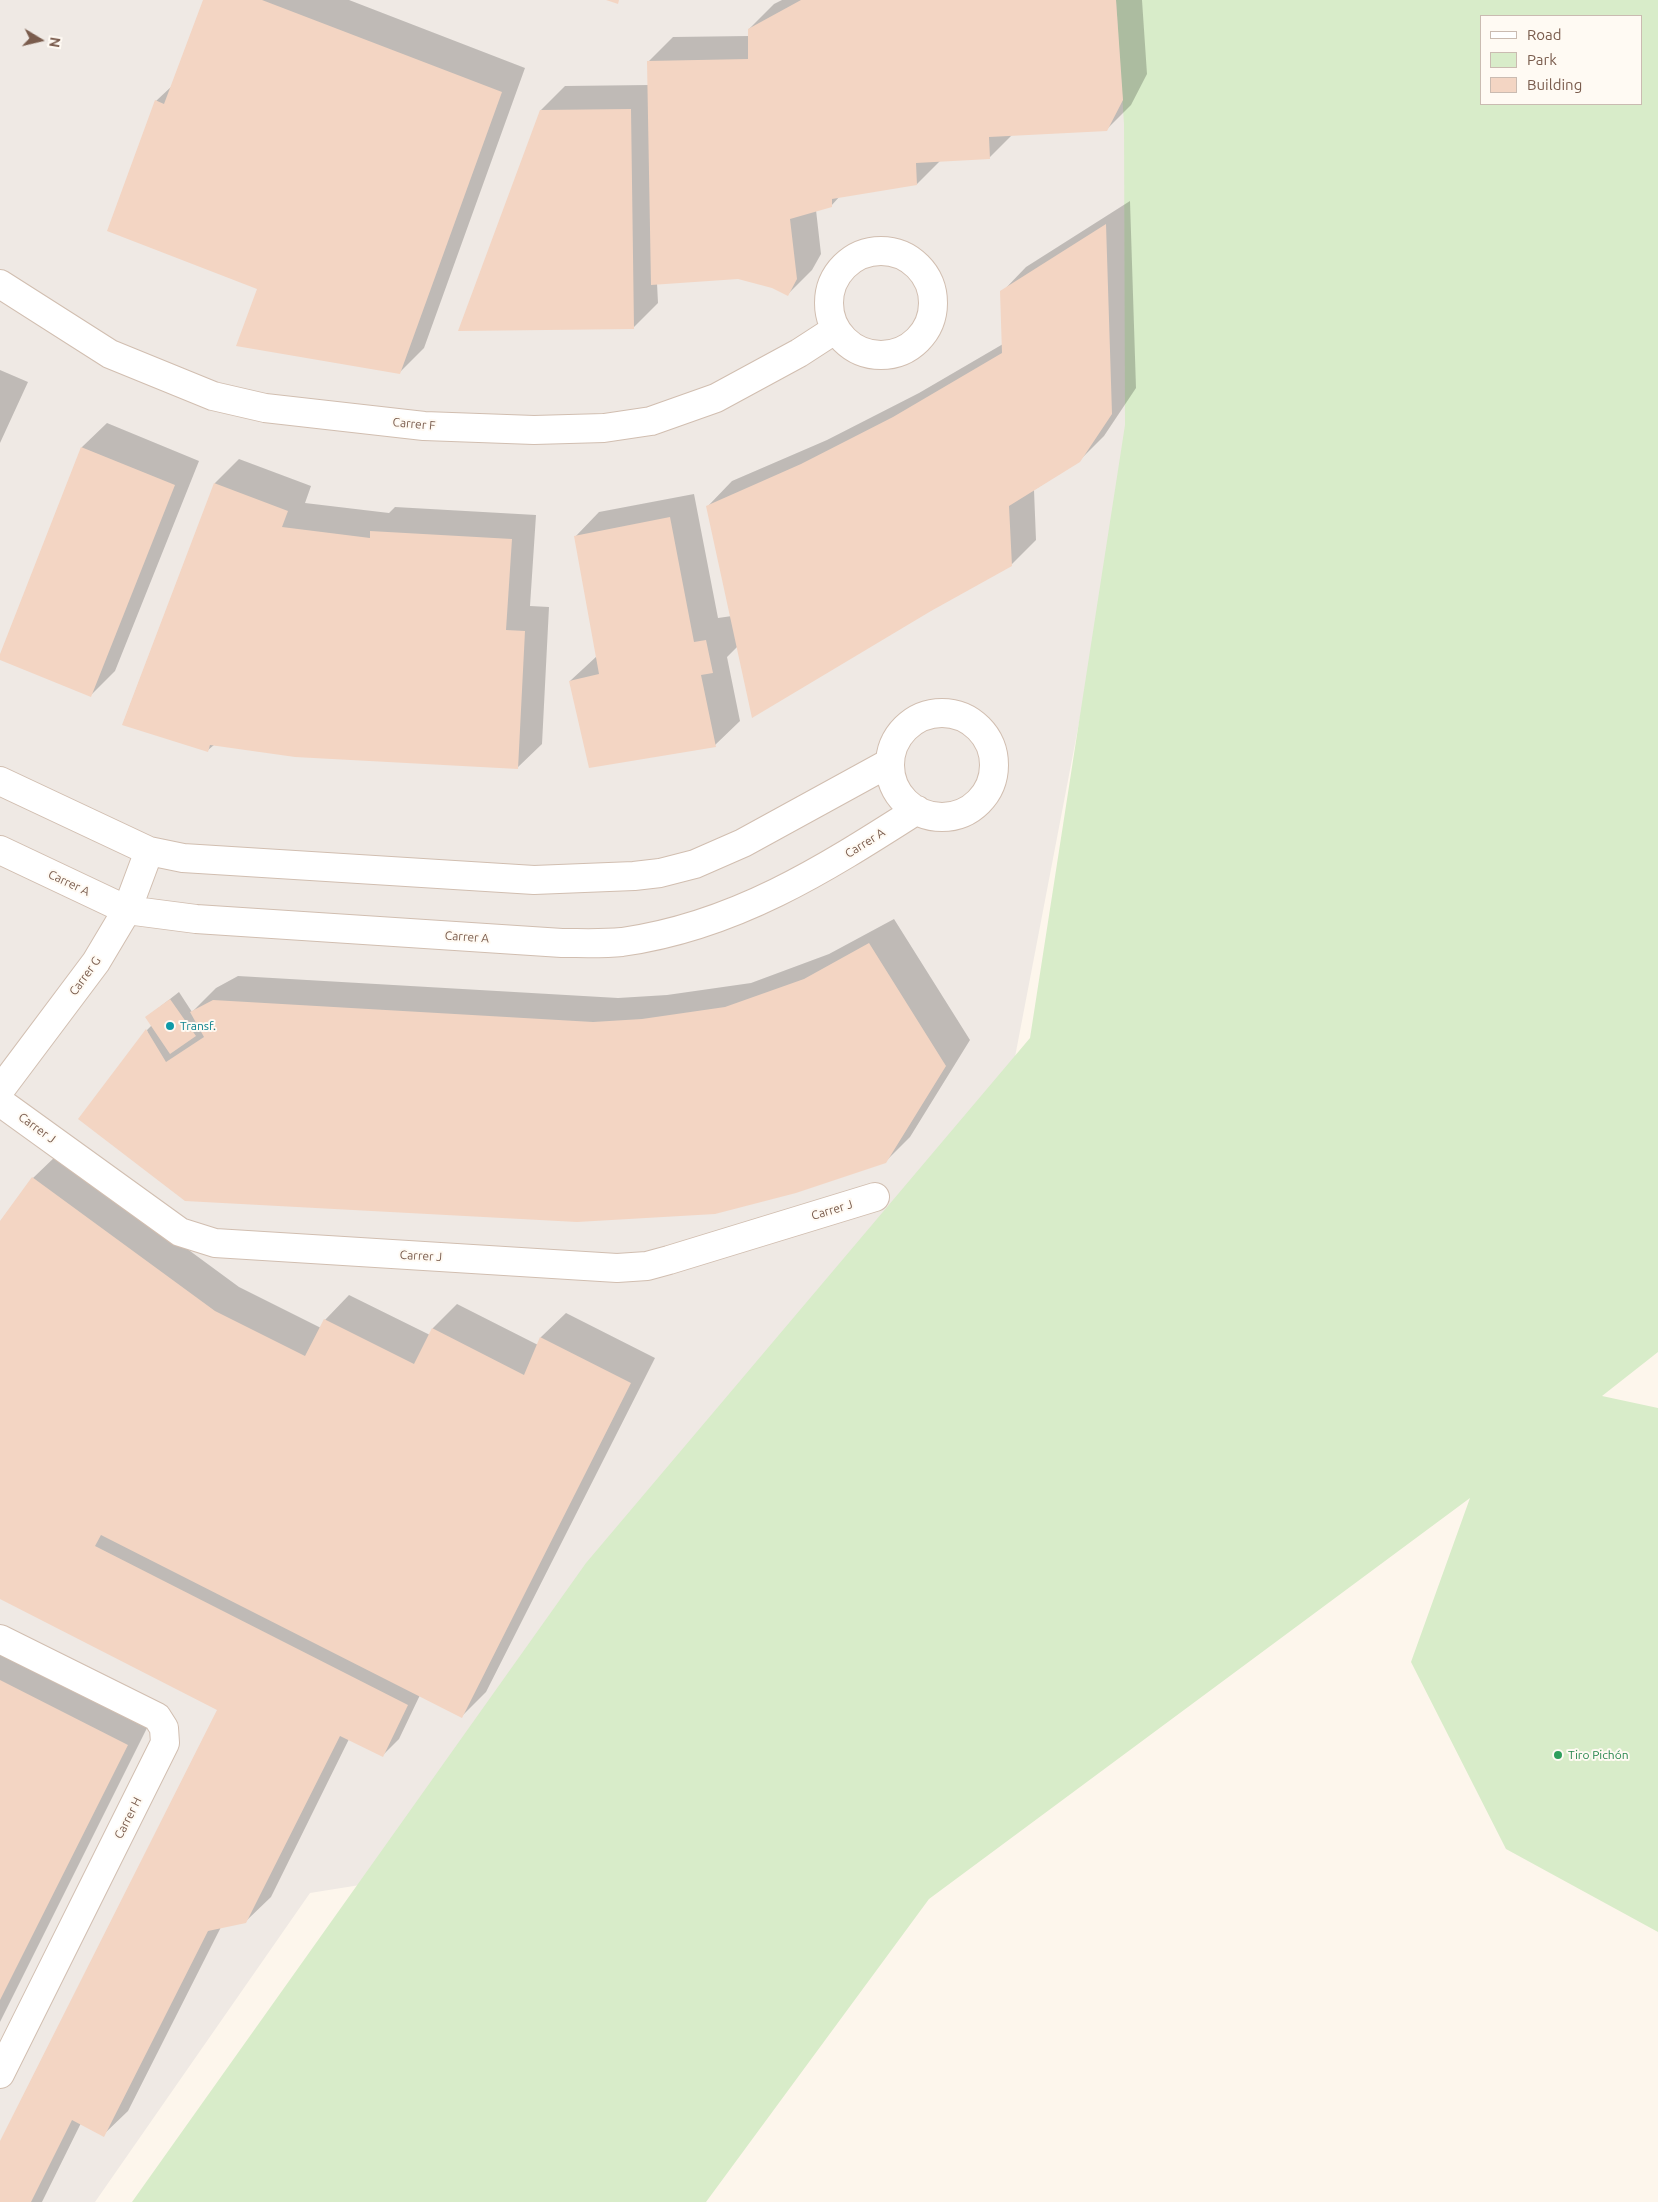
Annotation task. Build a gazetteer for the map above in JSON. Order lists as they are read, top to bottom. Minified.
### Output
{"streets":{"street":["Carrer F","Carrer A","Carrer G","Carrer J","Carrer H"]},"crossings":[["Carrer A","Carrer G"]],"places":["Transf.","Tiro Pichón"],"legend":["Road","Park","Building"],"north":"right"}
